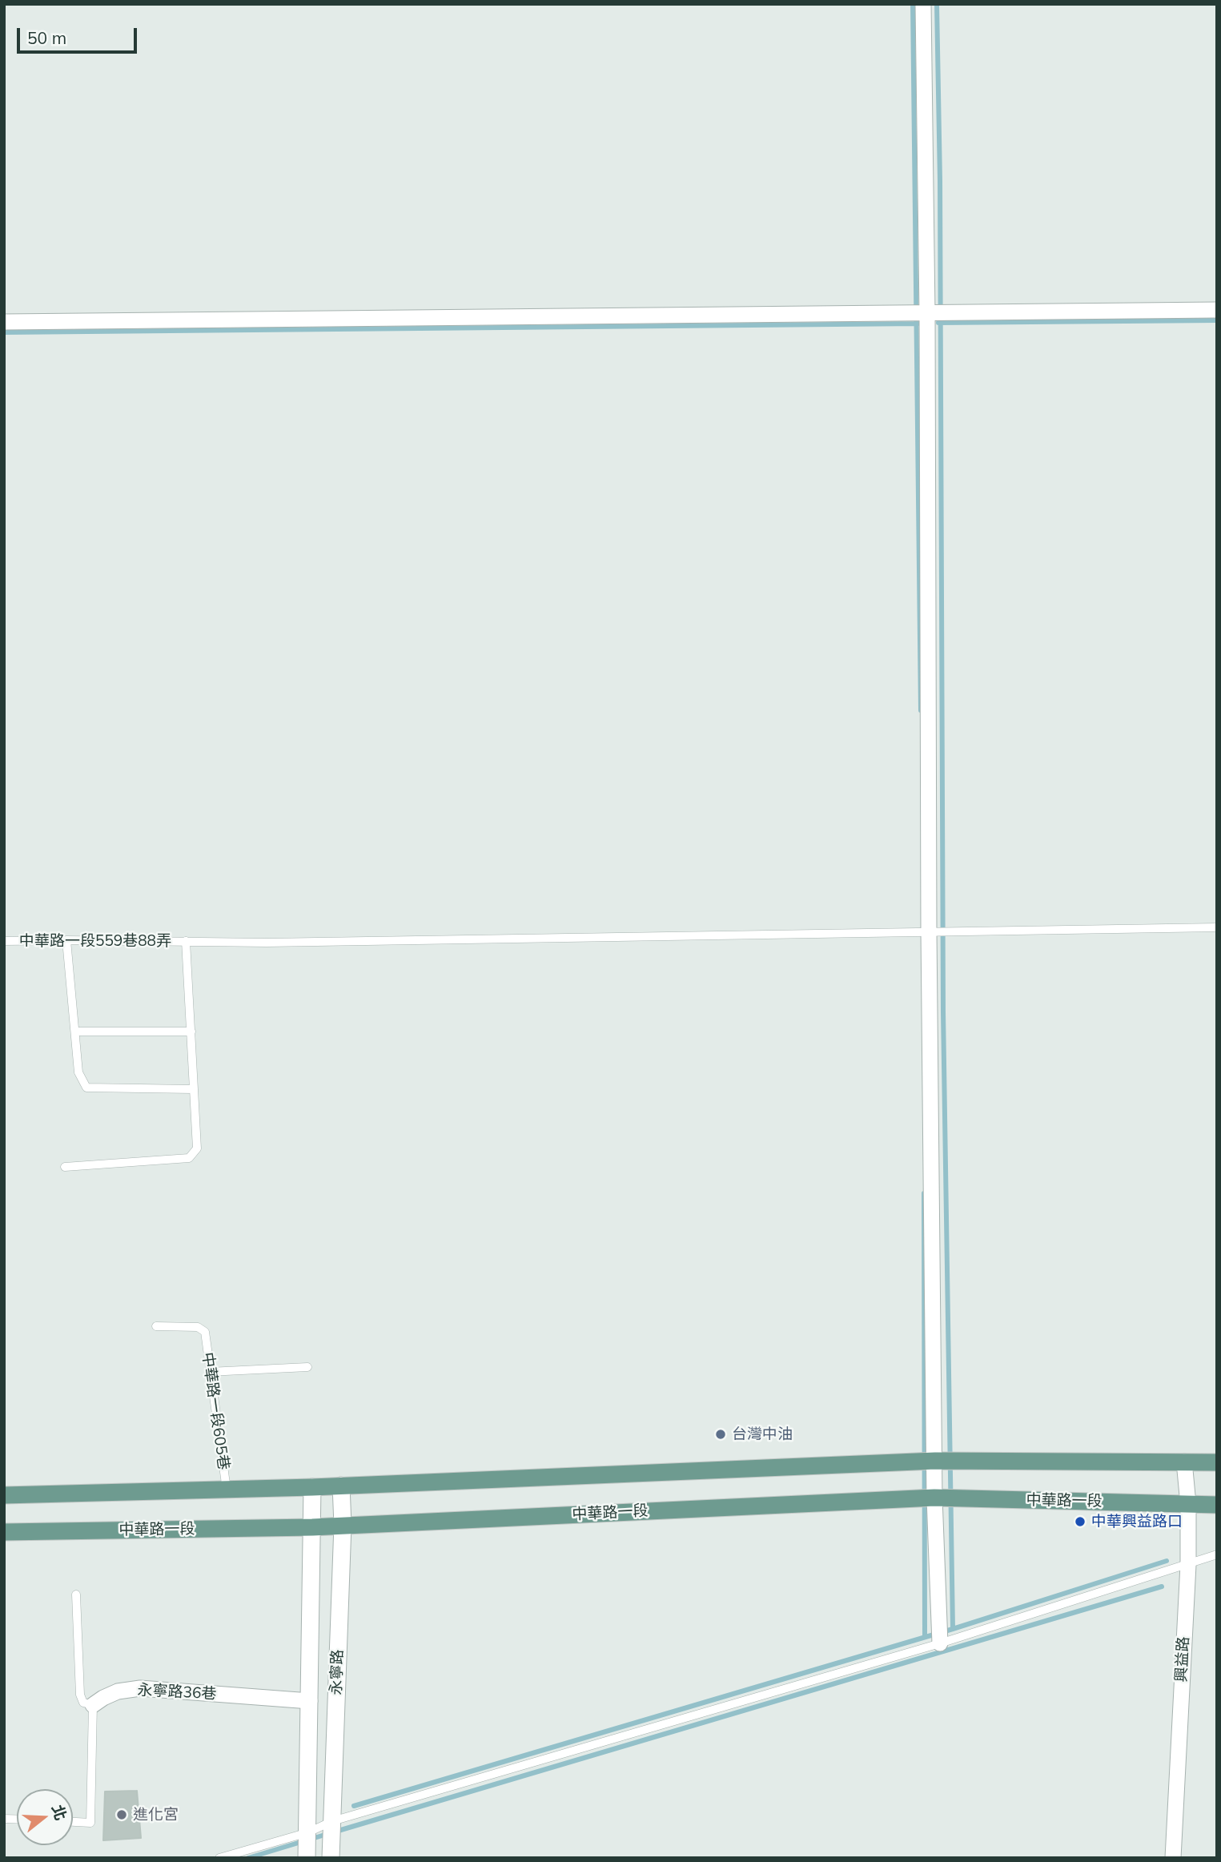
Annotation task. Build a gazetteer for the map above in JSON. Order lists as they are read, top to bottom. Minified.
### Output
{"streets":{"main road":["中華路一段"],"street":["興益路","永寧路","永寧路36巷"],"lane":["中華路一段559巷88弄","中華路一段605巷"]},"crossings":[["中華路一段","興益路"],["中華路一段","永寧路"],["永寧路","永寧路36巷"]],"places":["台灣中油","中華興益路口","進化宮"],"scale_bar":"50 m","north":"right"}
